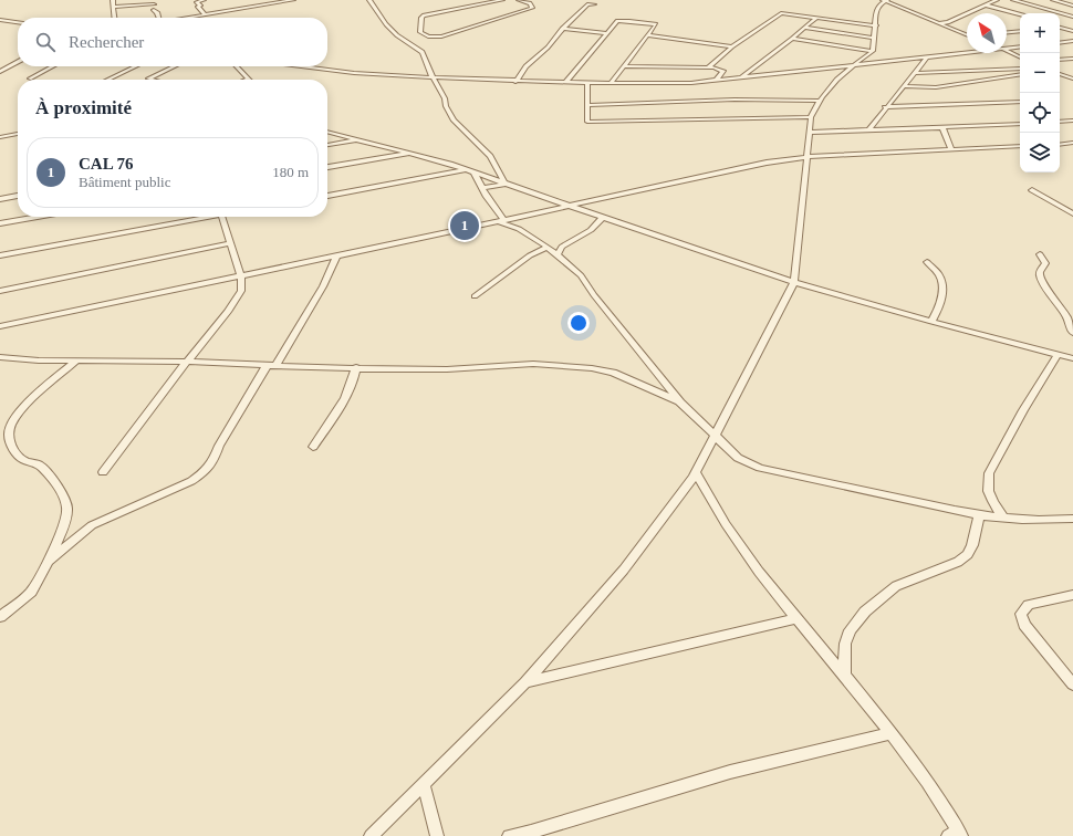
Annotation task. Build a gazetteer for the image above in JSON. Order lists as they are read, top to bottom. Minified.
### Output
{"north":"top left","page":{"map_buttons":["+","−"],"search":"Rechercher","heading":"À proximité","list":[{"mark":"1","name":"CAL 76","note":"Bâtiment public","value":"180 m"}],"pins":"1"}}
